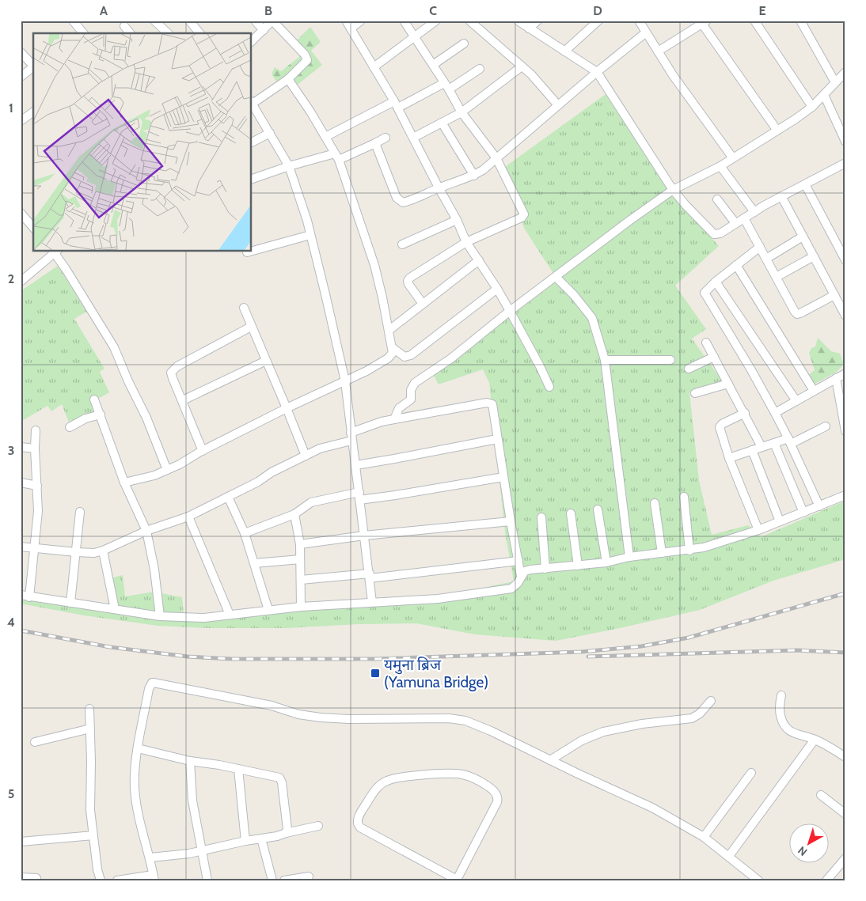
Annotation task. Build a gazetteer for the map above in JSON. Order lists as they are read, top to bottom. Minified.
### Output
{"places":{"transit":["यमुना ब्रिज (Yamuna Bridge)"]},"north":"bottom left","grid":{"columns":["A","B","C","D","E"],"rows":["1","2","3","4","5"]}}
